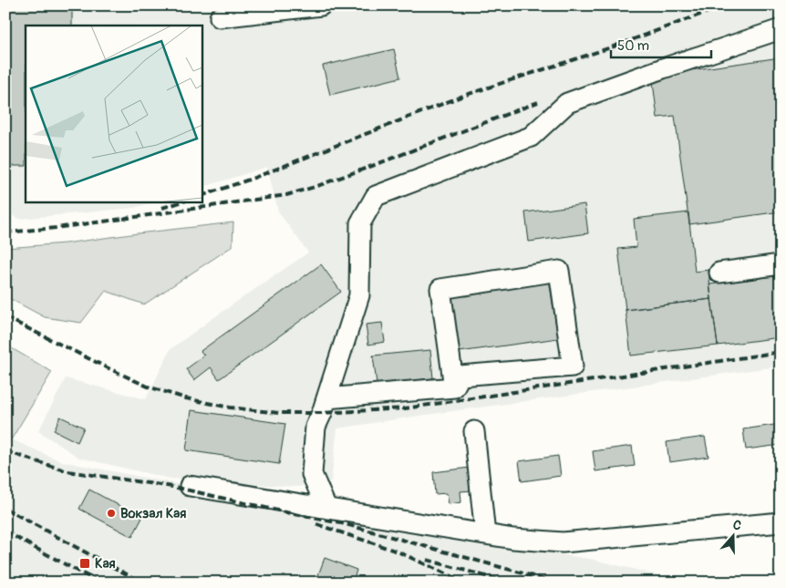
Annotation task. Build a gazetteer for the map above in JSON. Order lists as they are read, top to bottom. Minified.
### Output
{"places":{"other":["Вокзал Кая"],"transit":["Кая"]},"scale_bar":"50 m","north":"top"}
